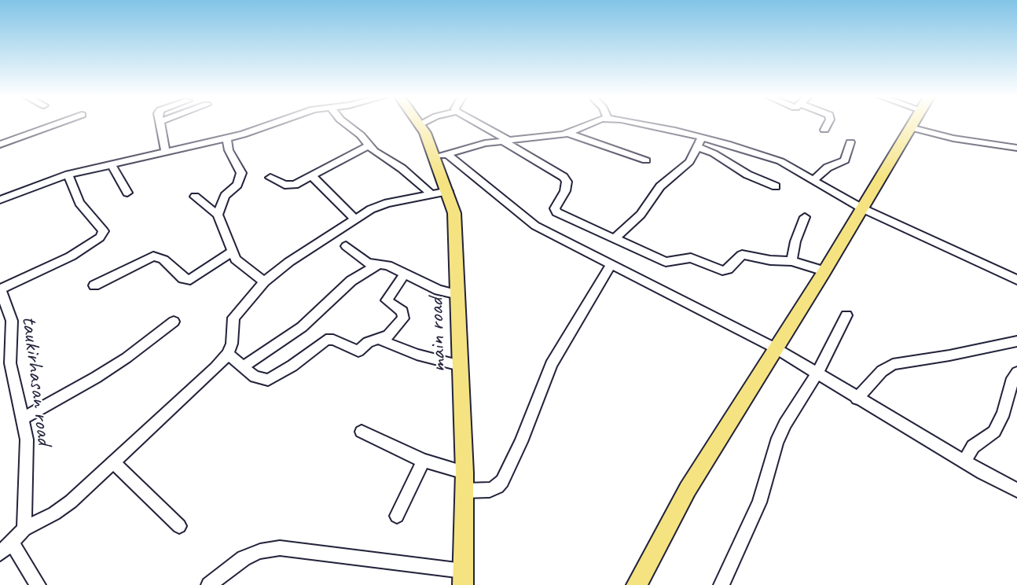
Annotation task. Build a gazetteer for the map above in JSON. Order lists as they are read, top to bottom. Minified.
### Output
{"streets":{"main road":["main road"],"street":["taukirhasan road"]}}
